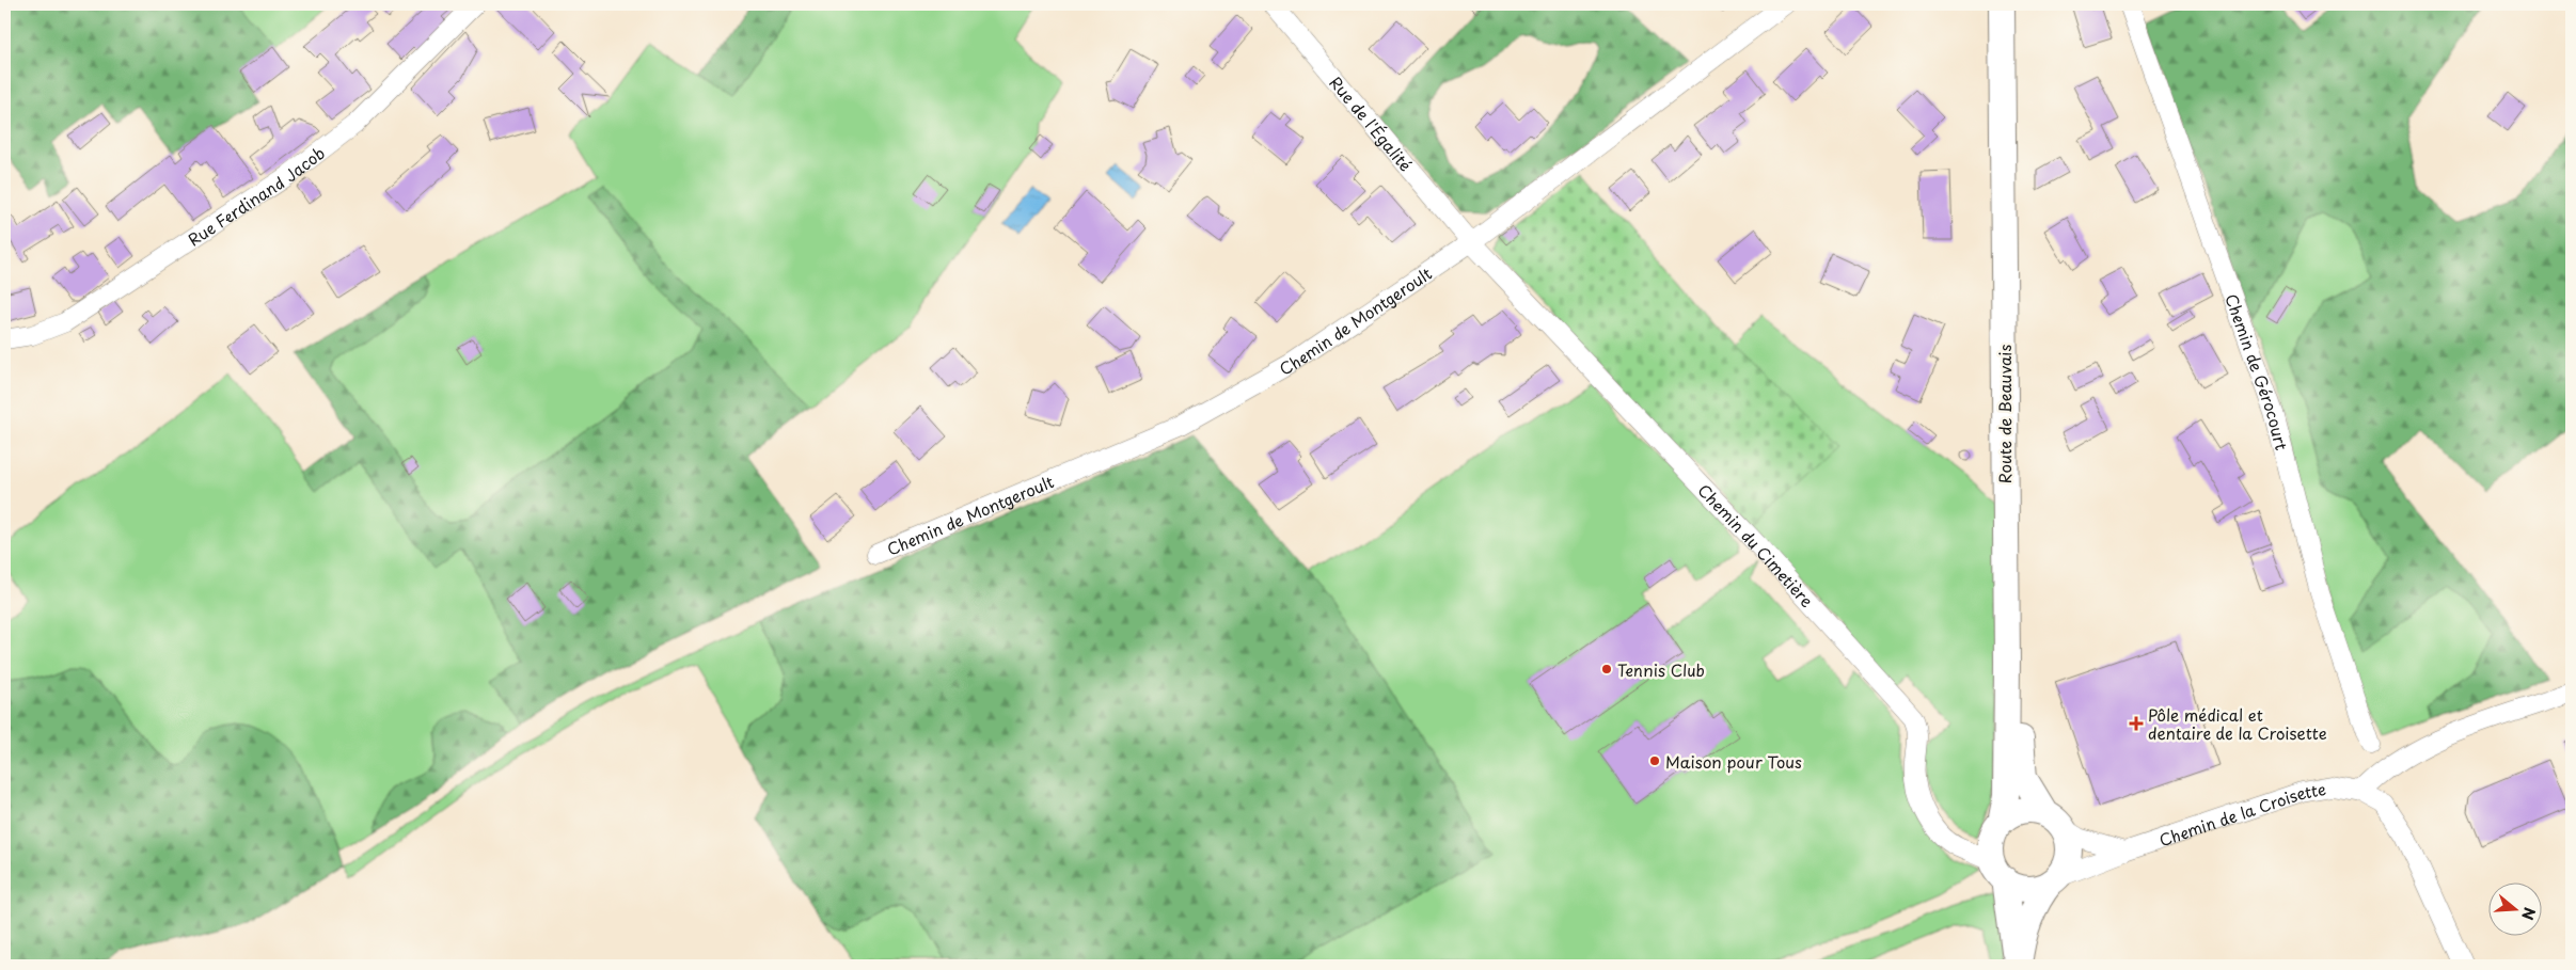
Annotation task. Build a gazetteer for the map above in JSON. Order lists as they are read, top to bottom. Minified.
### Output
{"streets":{"main road":["Route de Beauvais"],"street":["Rue de l'Égalité","Rue Ferdinand Jacob","Chemin de Montgeroult","Chemin de Gérocourt","Chemin du Cimetière","Chemin de la Croisette"]},"crossings":[["Rue de l'Égalité","Chemin de Montgeroult"],["Rue de l'Égalité","Chemin du Cimetière"],["Chemin de Montgeroult","Chemin du Cimetière"],["Route de Beauvais","Chemin du Cimetière"],["Route de Beauvais","Chemin de la Croisette"],["Chemin du Cimetière","Chemin de la Croisette"]],"places":{"other":["Tennis Club","Maison pour Tous"],"health":["Pôle médical et dentaire de la Croisette"]},"north":"right"}
